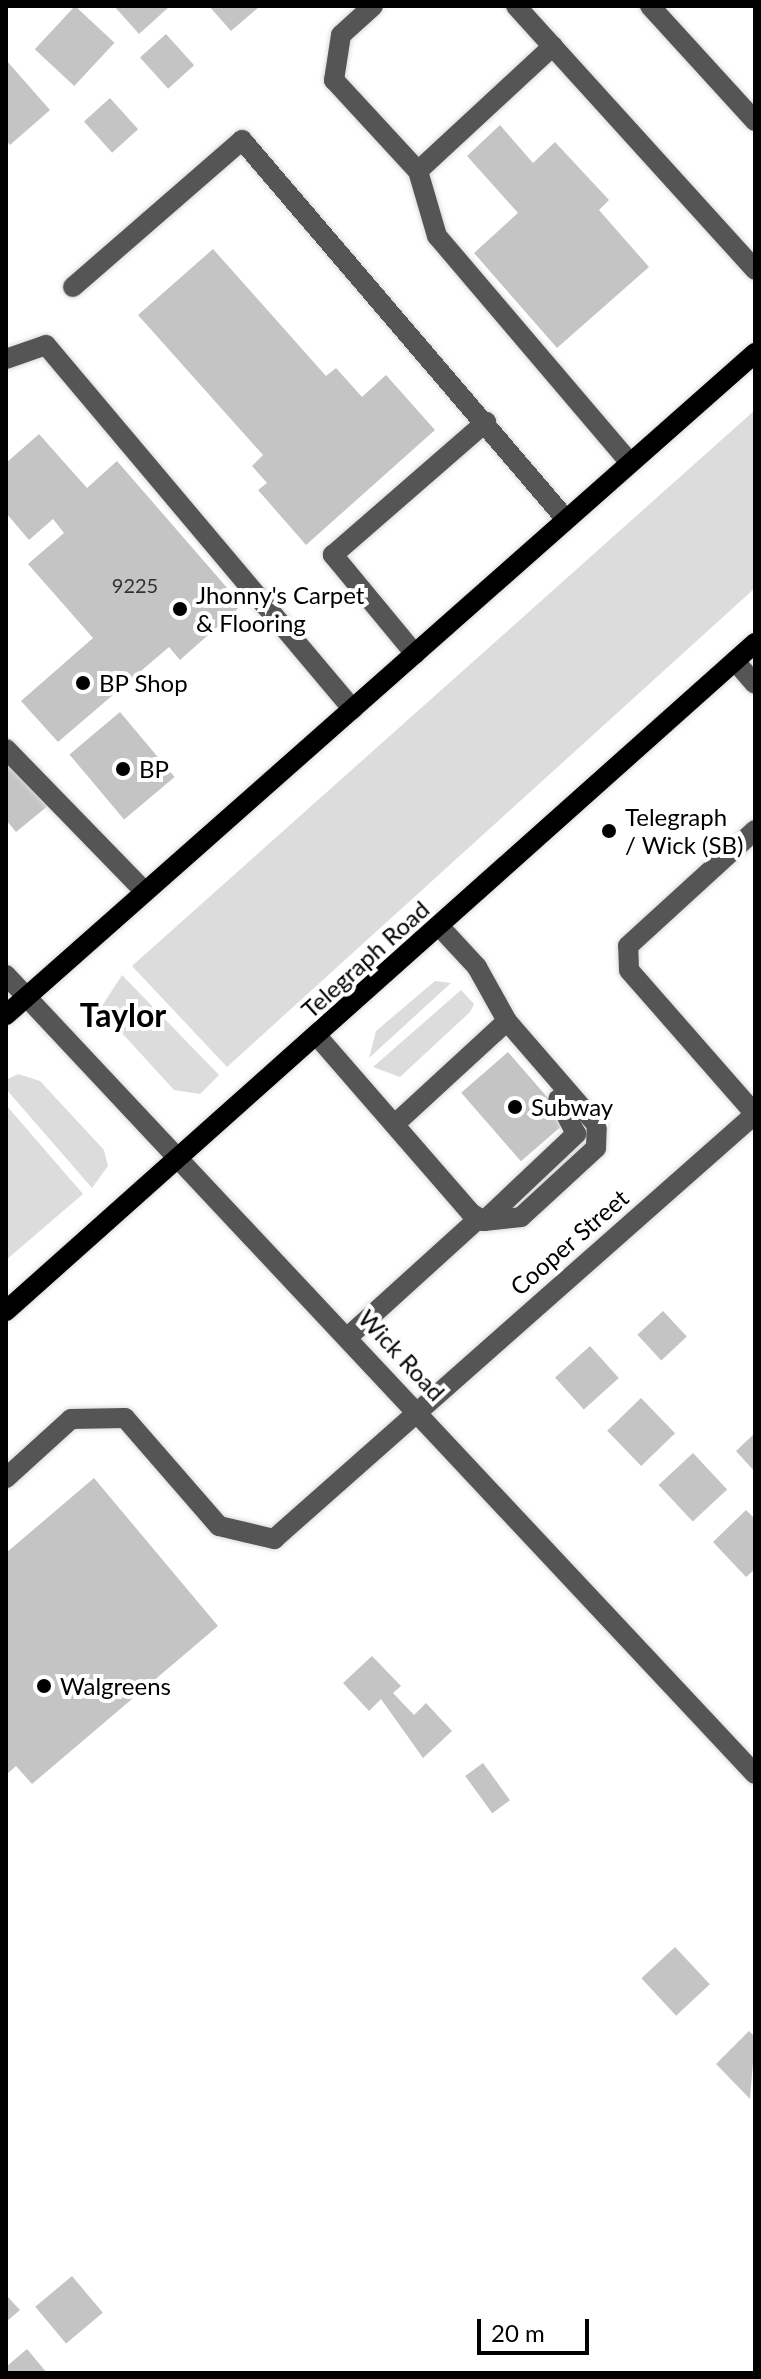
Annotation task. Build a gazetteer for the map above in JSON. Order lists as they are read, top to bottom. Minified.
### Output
{"streets":{"main road":["Telegraph Road"],"street":["Cooper Street","Wick Road"]},"crossings":[["Telegraph Road","Wick Road"],["Cooper Street","Wick Road"]],"districts":["Taylor"],"places":["Jhonny's Carpet & Flooring","BP Shop","BP","Telegraph / Wick (SB)","Subway","Walgreens"],"house_numbers":["9225"],"scale_bar":"20 m"}
